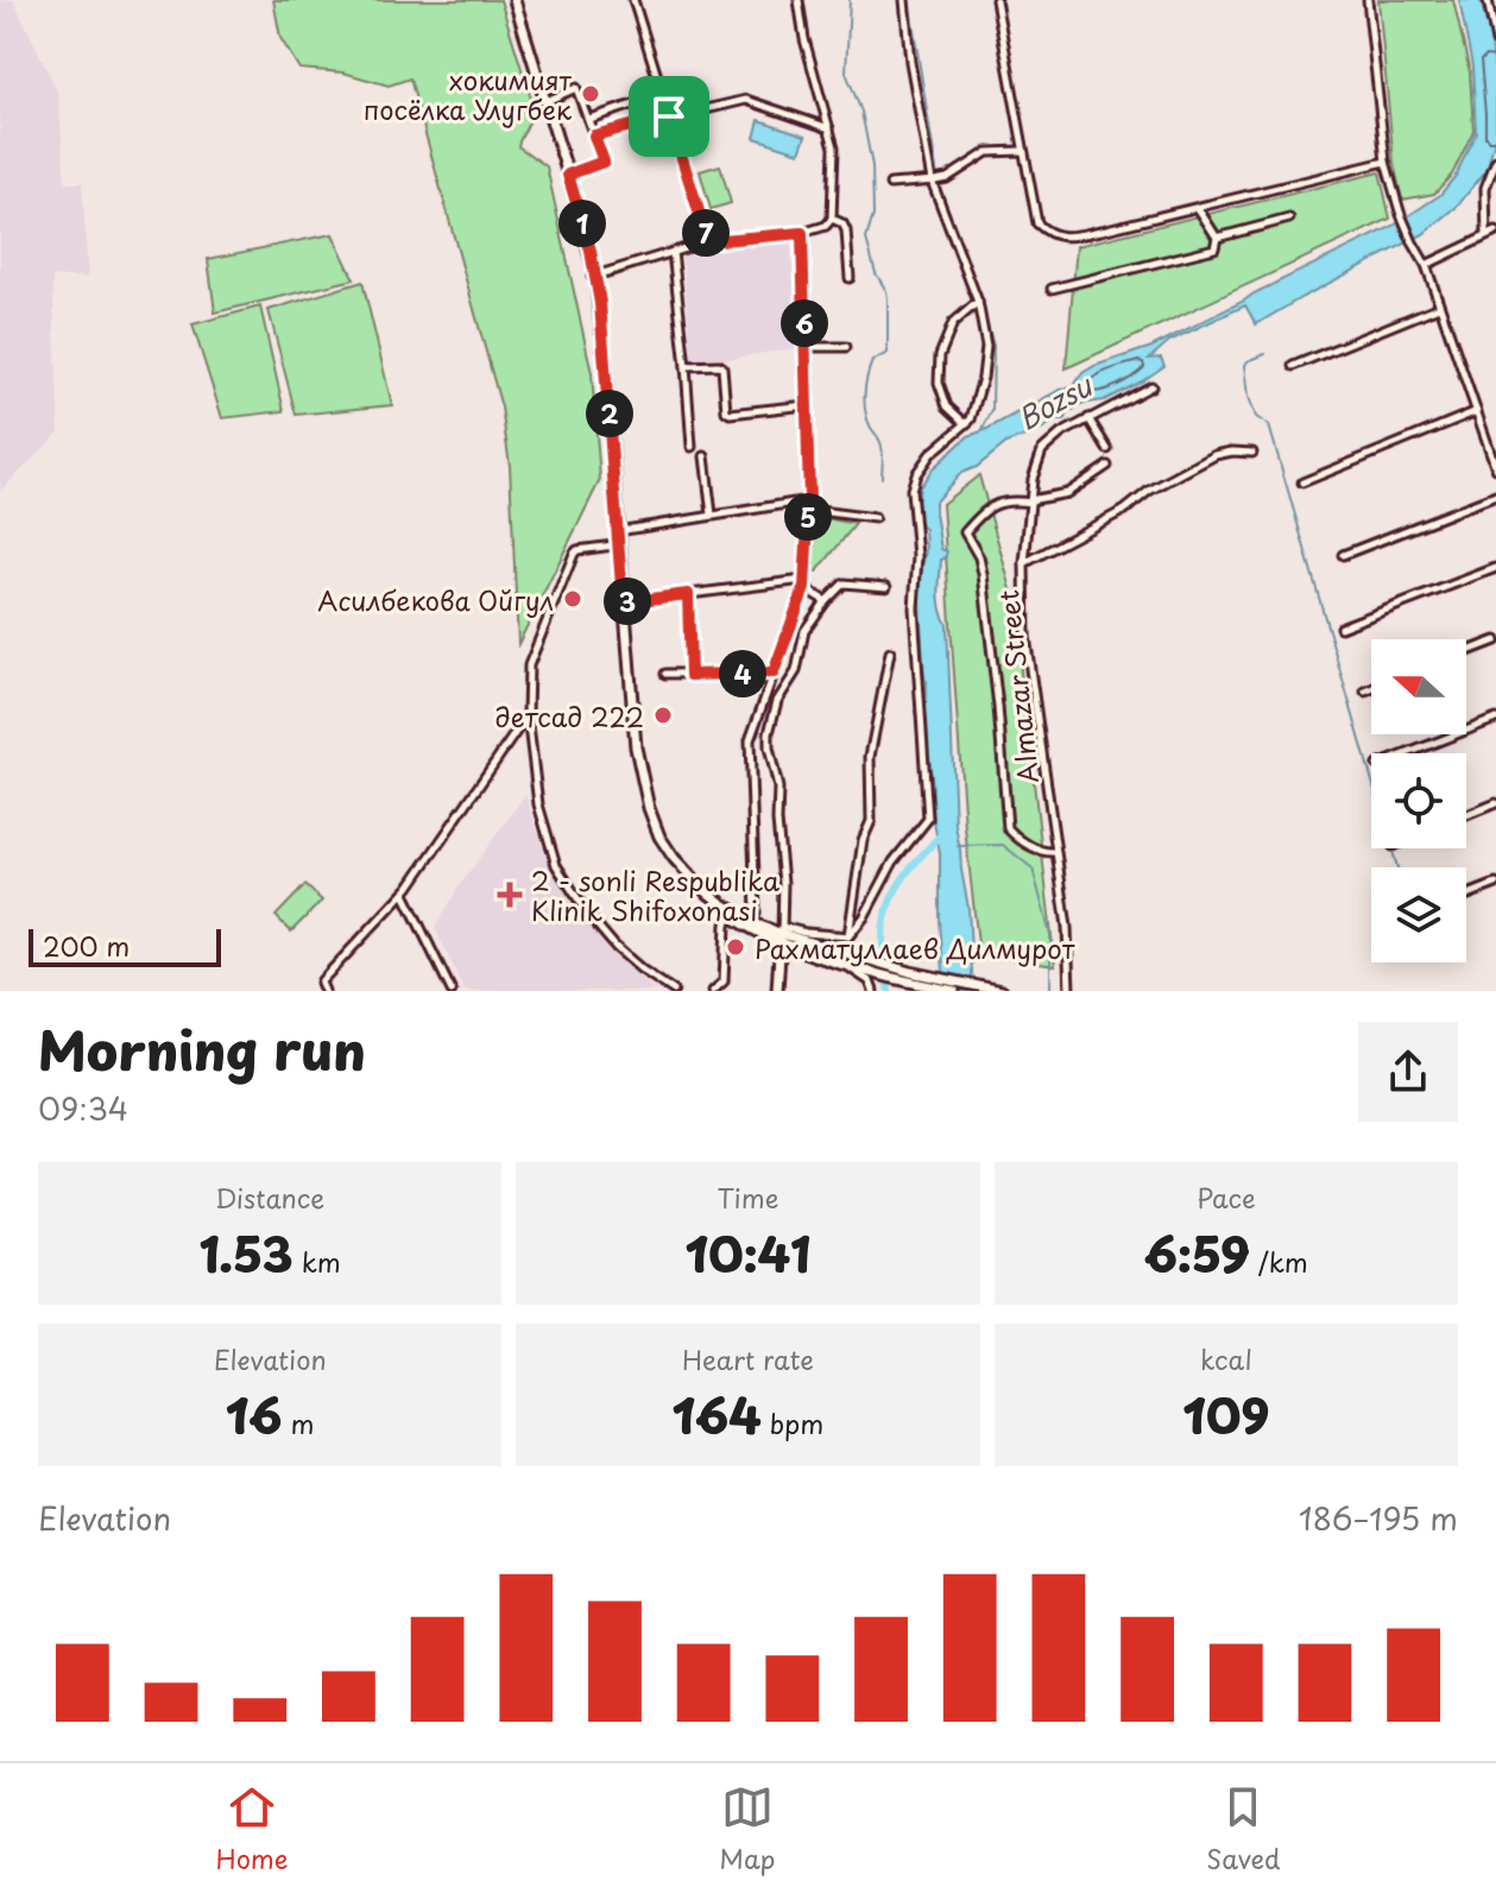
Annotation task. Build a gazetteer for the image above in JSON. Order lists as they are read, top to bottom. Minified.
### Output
{"streets":{"street":["Almazar Street"]},"water":["Bozsu"],"places":{"other":["хокимият посёлка Улугбек","Асилбекова Ойгул","детсад 222","Рахматуллаев Дилмурот"],"health":["2 - sonli Respublika Klinik Shifoxonasi"]},"scale_bar":"200 m","north":"left","page":{"pins":["1","7","6","2","5","3","4"],"scale":"200 m","heading":["Morning run","09:34"],"stats":[["Distance","1.53 km"],["Time","10:41"],["Pace","6:59 /km"],["Elevation","16 m"],["Heart rate","164 bpm"],["kcal","109"]],"chart":["Elevation","186–195 m"],"tabs":["Home","Map","Saved"]}}
